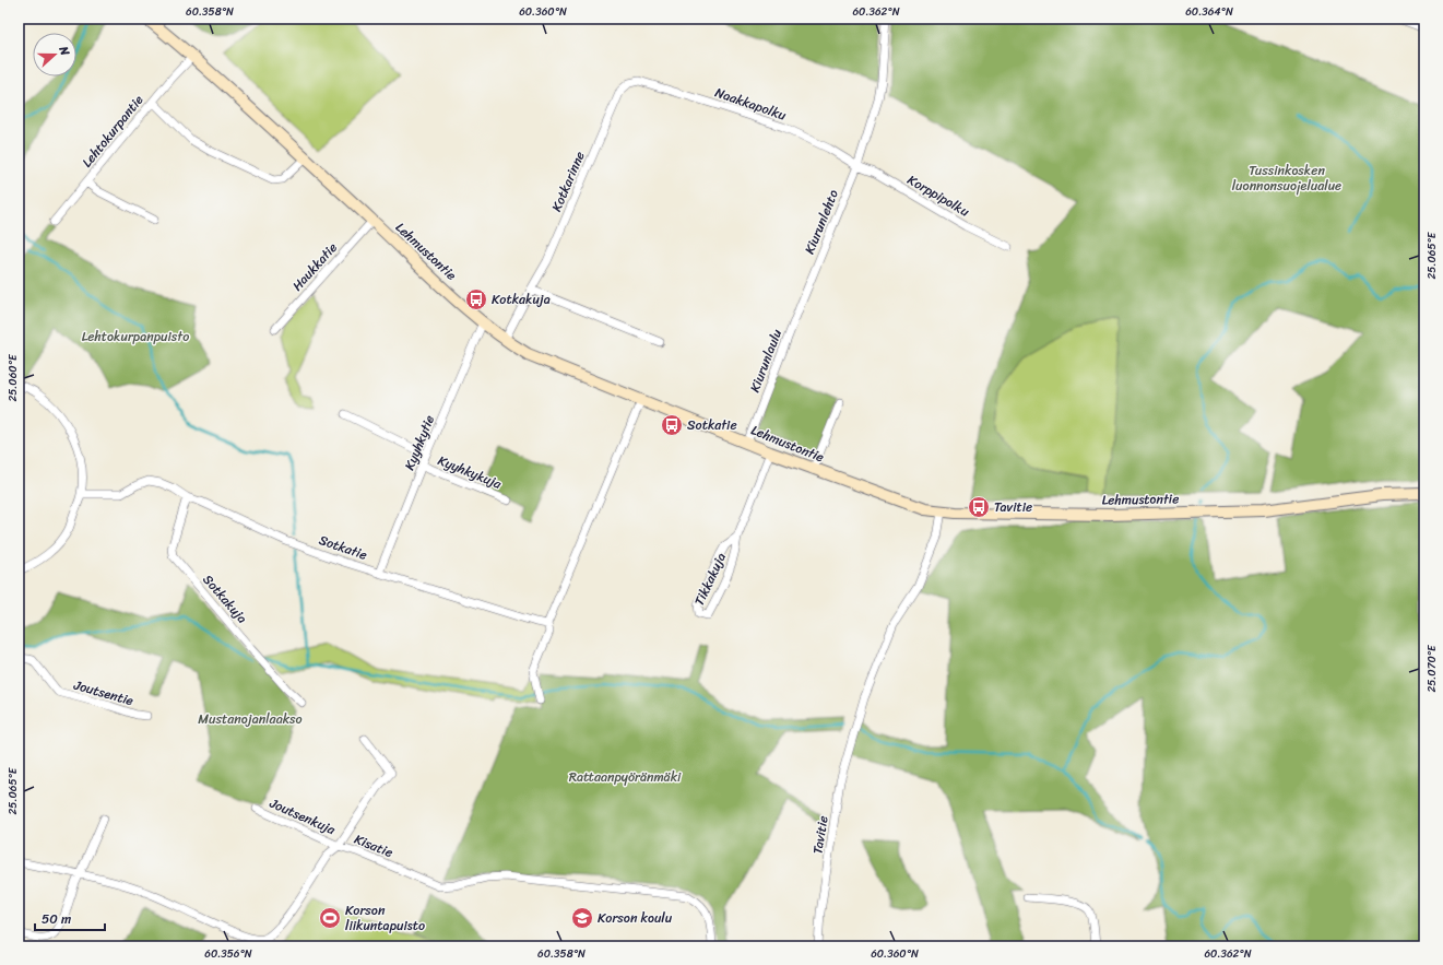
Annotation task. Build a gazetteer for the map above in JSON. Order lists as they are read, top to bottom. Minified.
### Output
{"streets":{"main road":["Lehmustontie"],"street":["Naakkapolku","Lehtokurpantie","Kotkarinne","Korppipolku","Kiurunlehto","Haukkatie","Kiurunlaulu","Kyyhkytie","Kyyhkykuja","Sotkatie","Tikkakuja","Sotkakuja","Joutsentie","Joutsenkuja","Tavitie","Kisatie"]},"crossings":[["Naakkapolku","Kotkarinne"],["Naakkapolku","Korppipolku"],["Naakkapolku","Kiurunlehto"],["Lehtokurpantie","Lehmustontie"],["Korppipolku","Kiurunlehto"],["Kiurunlehto","Kiurunlaulu"],["Lehmustontie","Haukkatie"],["Lehmustontie","Kiurunlaulu"],["Lehmustontie","Kyyhkytie"],["Lehmustontie","Tikkakuja"],["Lehmustontie","Tavitie"],["Kyyhkytie","Kyyhkykuja"],["Kyyhkytie","Sotkatie"],["Sotkatie","Sotkakuja"],["Joutsenkuja","Kisatie"]],"parks":["Tussinkosken luonnonsuojelualue","Lehtokurpanpuisto","Mustanojanlaakso","Rattaanpyöränmäki"],"places":{"bus stop":["Kotkakuja","Sotkatie","Tavitie"],"sports":["Korson liikuntapuisto"],"school or university":["Korson koulu"]},"scale_bar":"50 m","north":"right","coordinates":["60.358°N","60.360°N","60.362°N","60.364°N","25.065°E","25.060°E","25.070°E","60.356°N"]}
